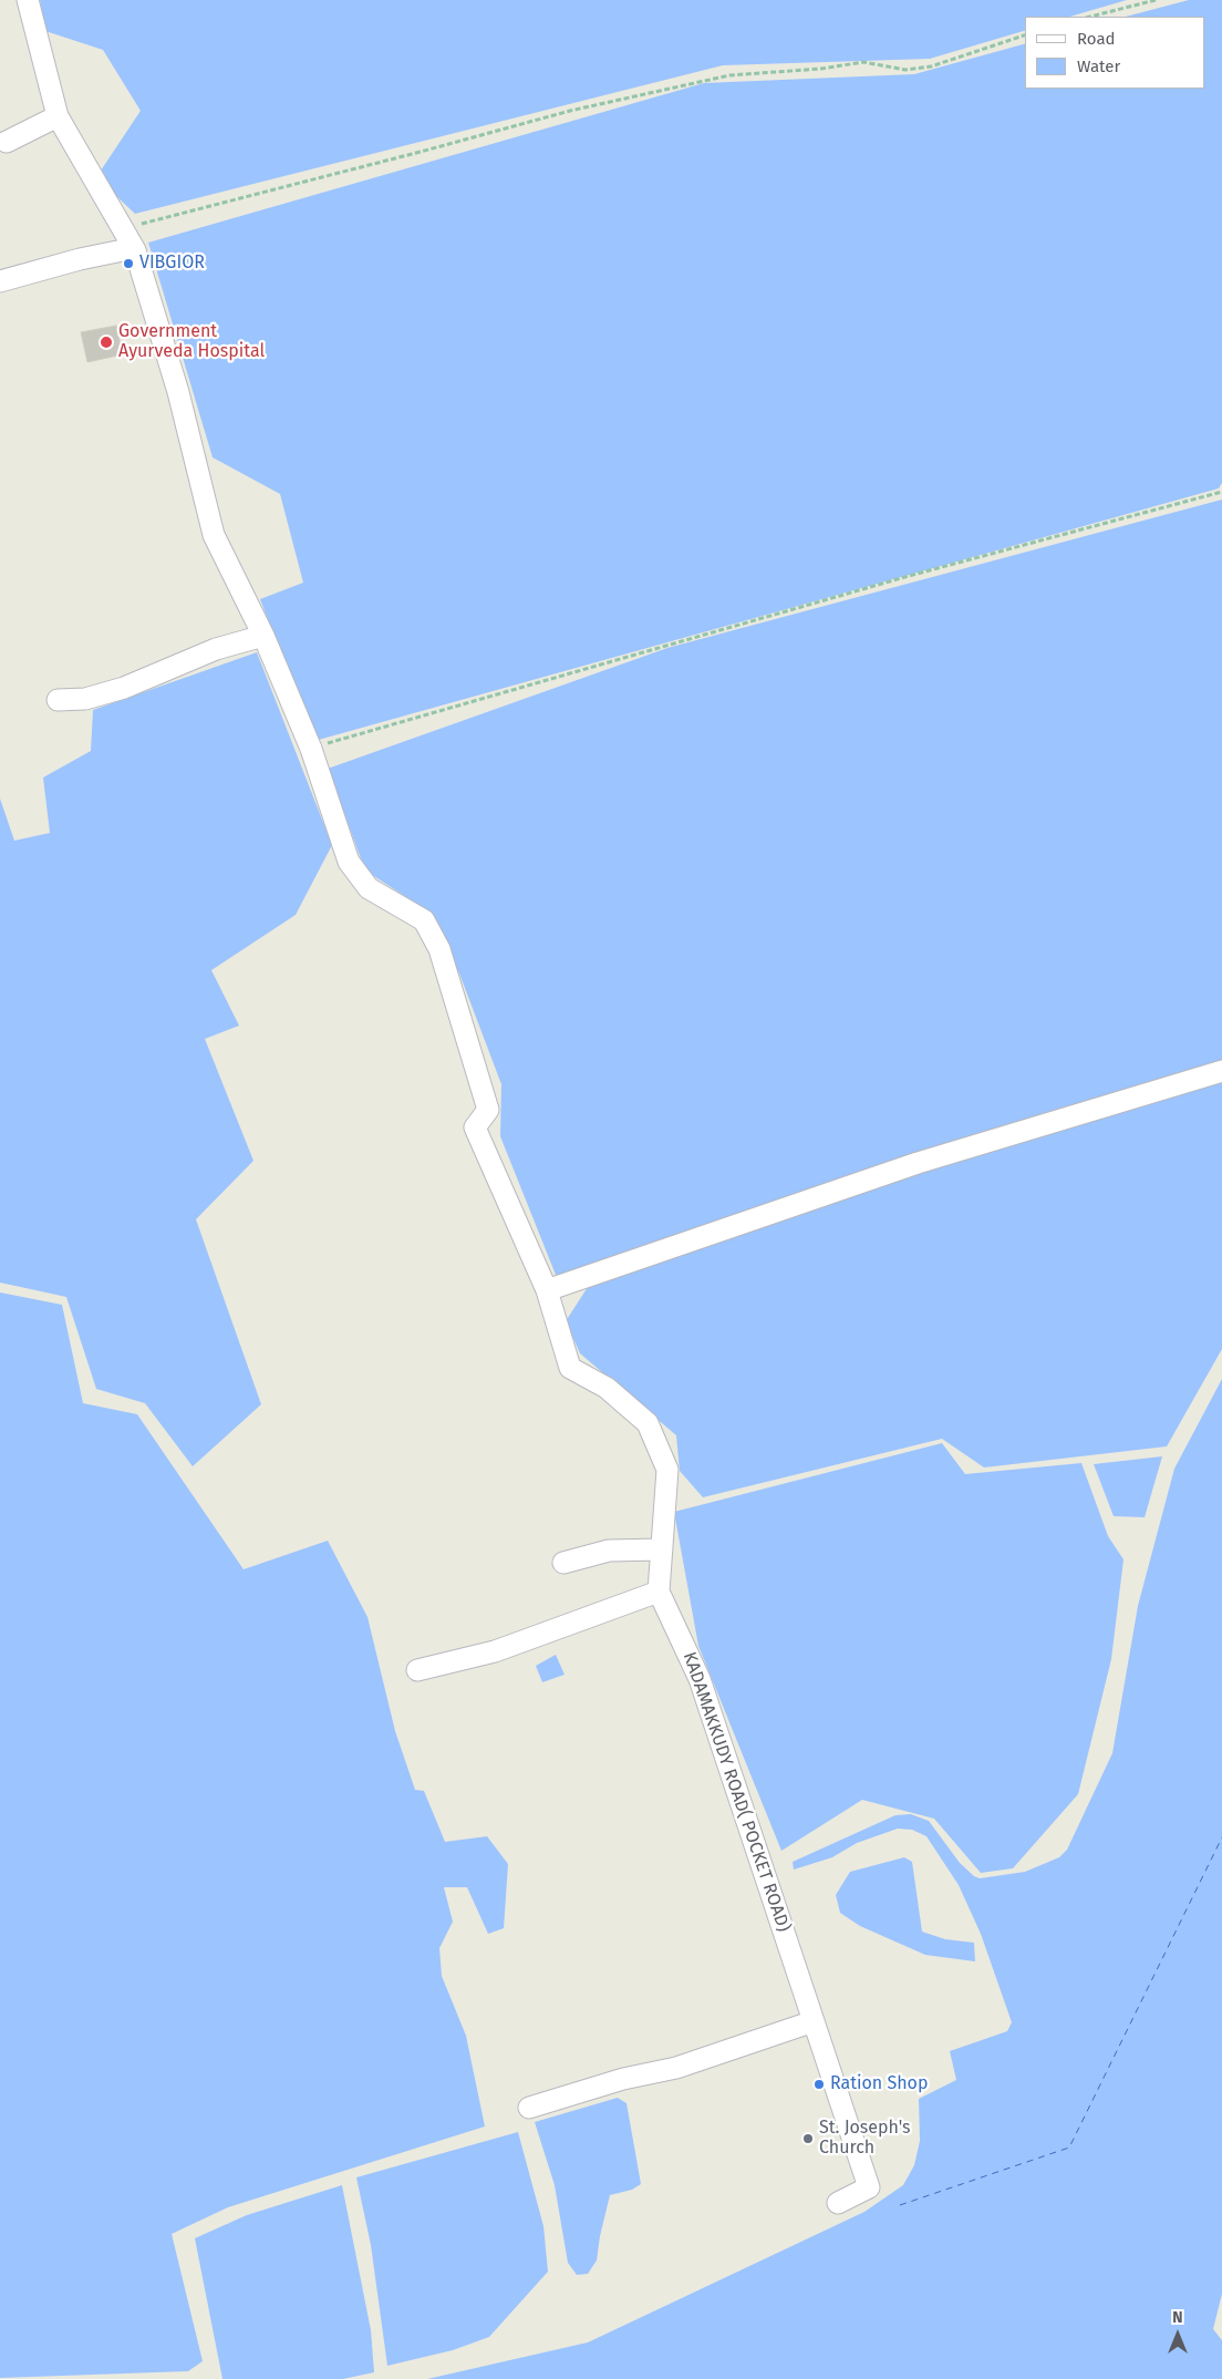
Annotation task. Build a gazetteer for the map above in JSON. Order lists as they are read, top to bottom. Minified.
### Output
{"streets":{"street":["KADAMAKKUDY ROAD( POCKET ROAD)"]},"places":["VIBGIOR","Government Ayurveda Hospital","Ration Shop","St. Joseph's Church"],"legend":["Road","Water"],"north":"top"}
